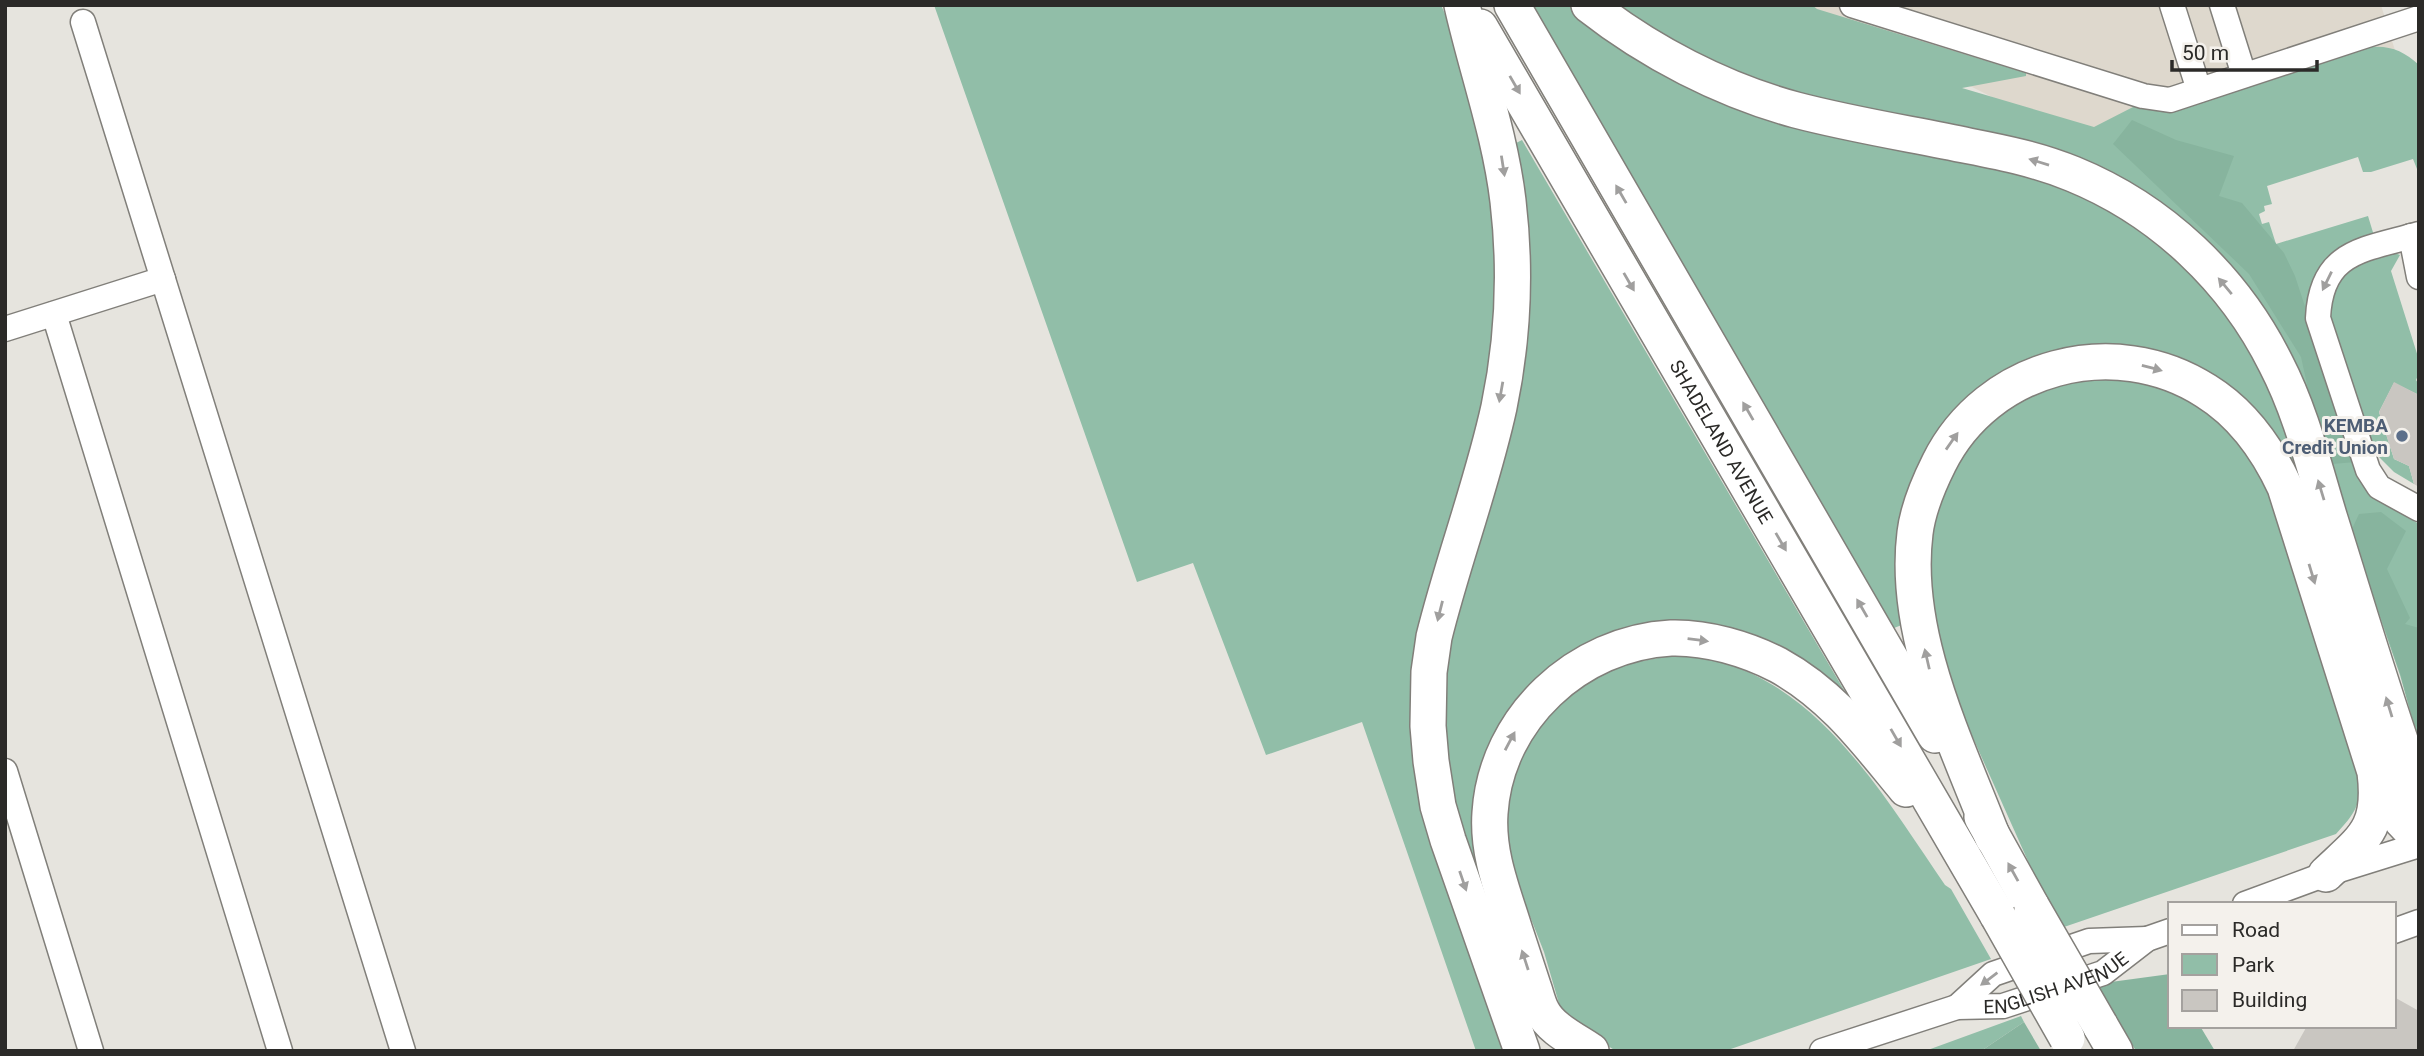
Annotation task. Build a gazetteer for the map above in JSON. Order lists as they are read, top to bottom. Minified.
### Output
{"streets":{"highway":["SHADELAND AVENUE"],"street":["ENGLISH AVENUE"]},"places":["KEMBA Credit Union"],"legend":["Road","Park","Building"],"scale_bar":"50 m"}
